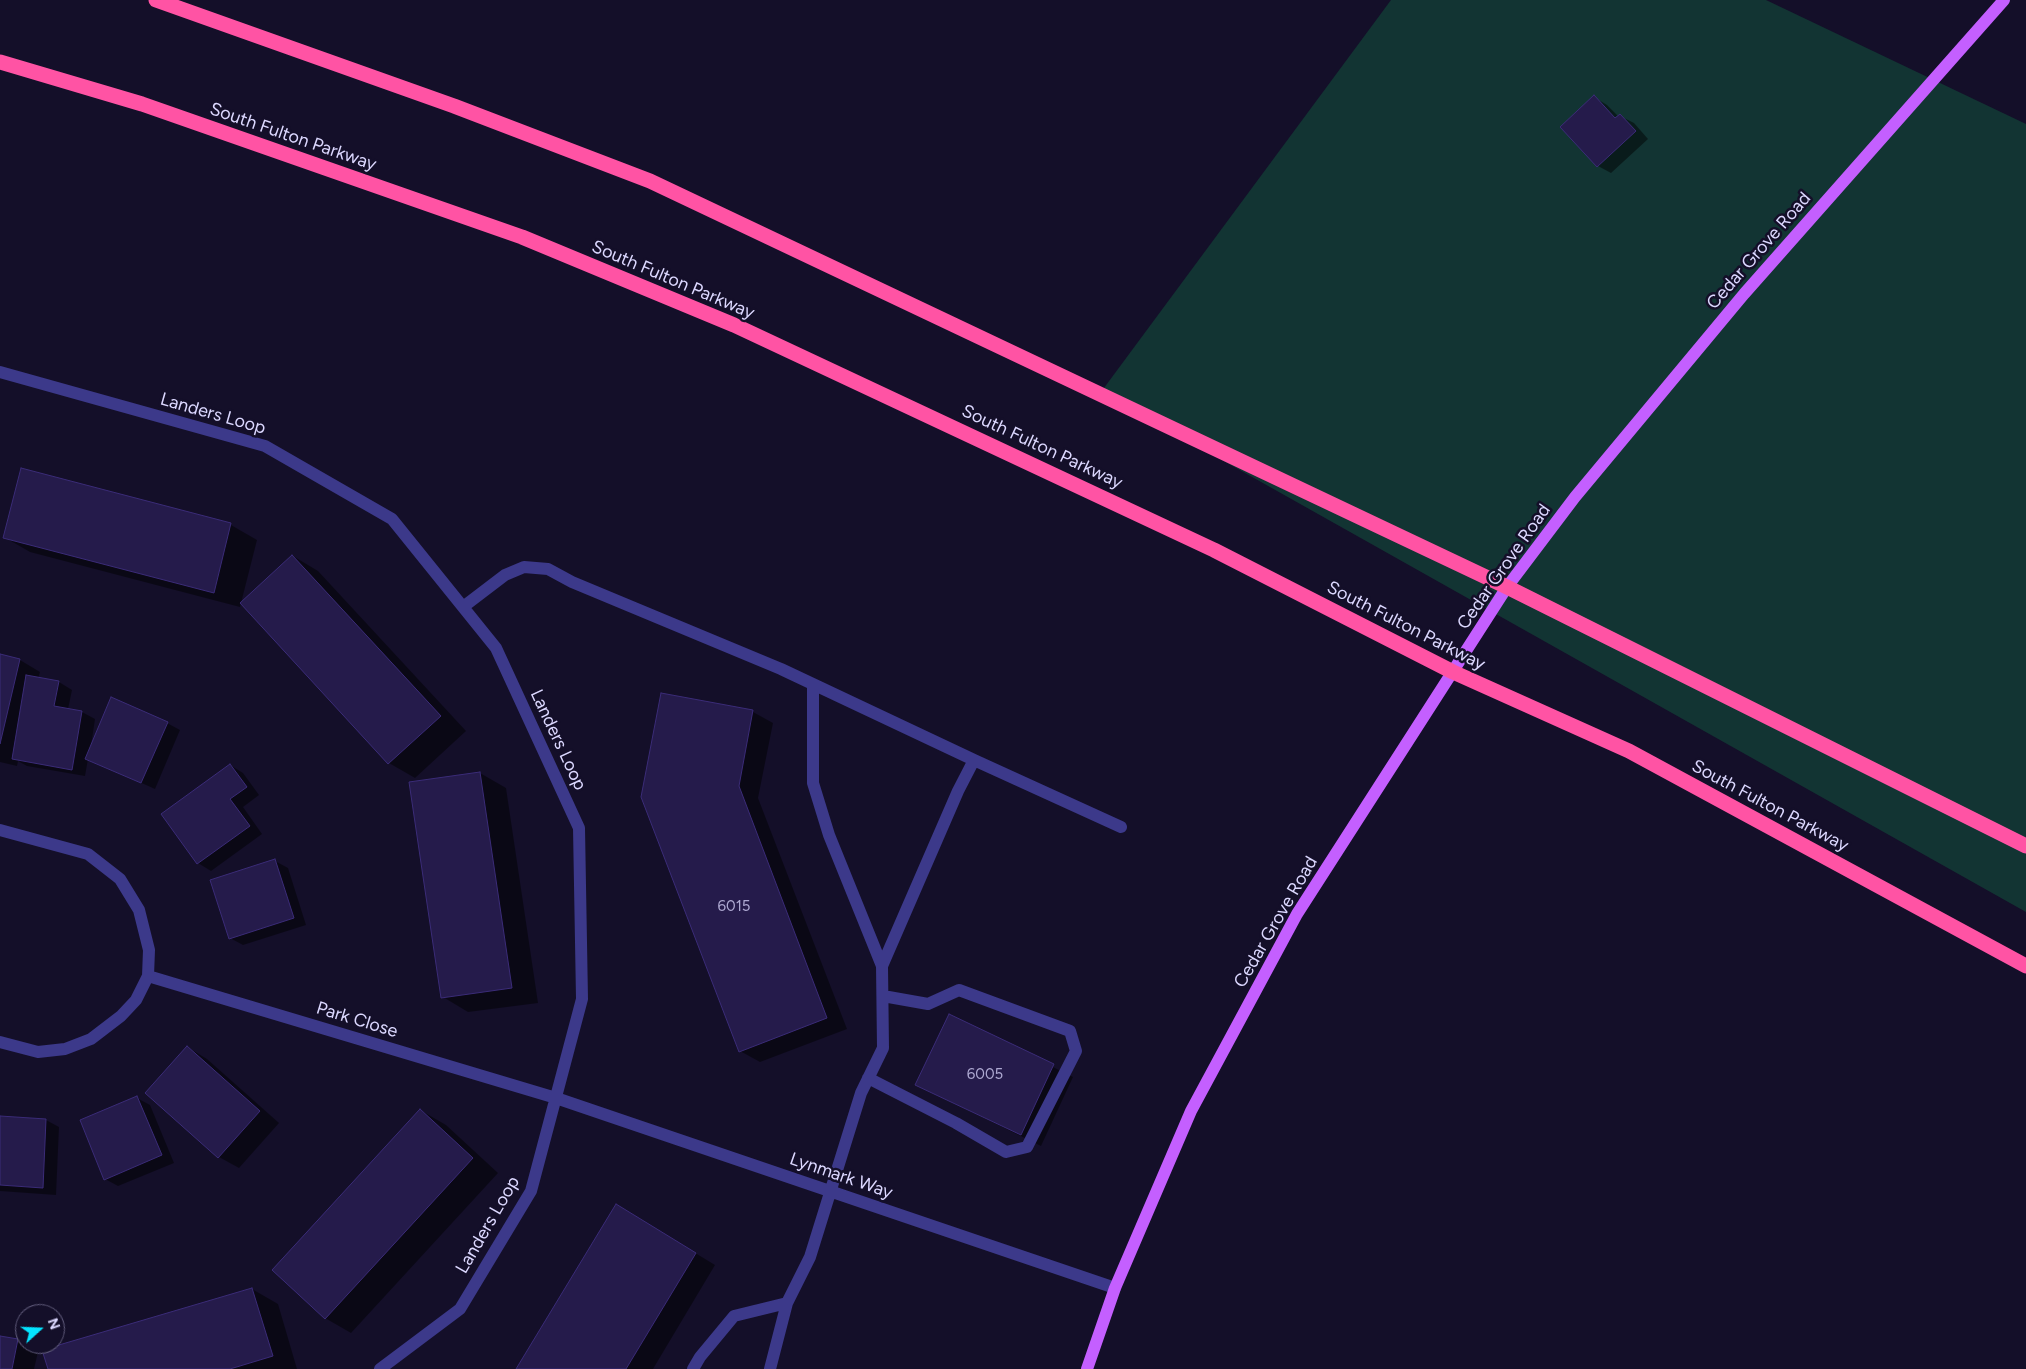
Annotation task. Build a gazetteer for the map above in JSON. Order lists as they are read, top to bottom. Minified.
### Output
{"streets":{"highway":["South Fulton Parkway"],"main road":["Cedar Grove Road"],"street":["Landers Loop","Park Close","Lynmark Way"]},"crossings":[["South Fulton Parkway","Cedar Grove Road"],["Cedar Grove Road","Lynmark Way"],["Landers Loop","Park Close"],["Landers Loop","Lynmark Way"],["Park Close","Lynmark Way"]],"house_numbers":["6015","6005"],"north":"right"}
